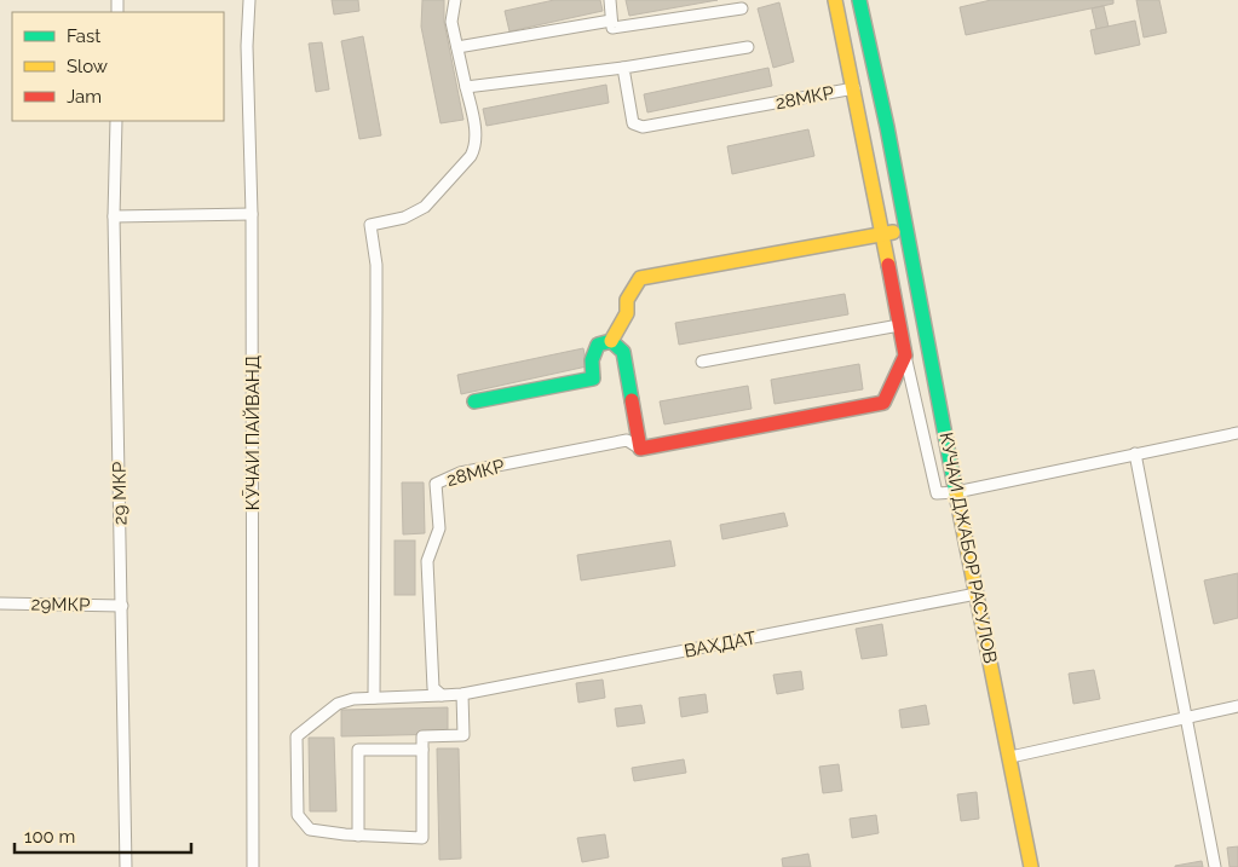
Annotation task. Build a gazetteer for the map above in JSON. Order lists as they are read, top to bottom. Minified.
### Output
{"streets":{"street":["28МКР","КӮЧАИ ПАЙВАНД","29 МКР","КУЧАИ ДЖАБОР РАСУЛОВ","29МКР","ВАҲДАТ"]},"crossings":[["29 МКР","29МКР"],["КУЧАИ ДЖАБОР РАСУЛОВ","ВАҲДАТ"]],"legend":["Fast","Slow","Jam"],"scale_bar":"100 m"}
